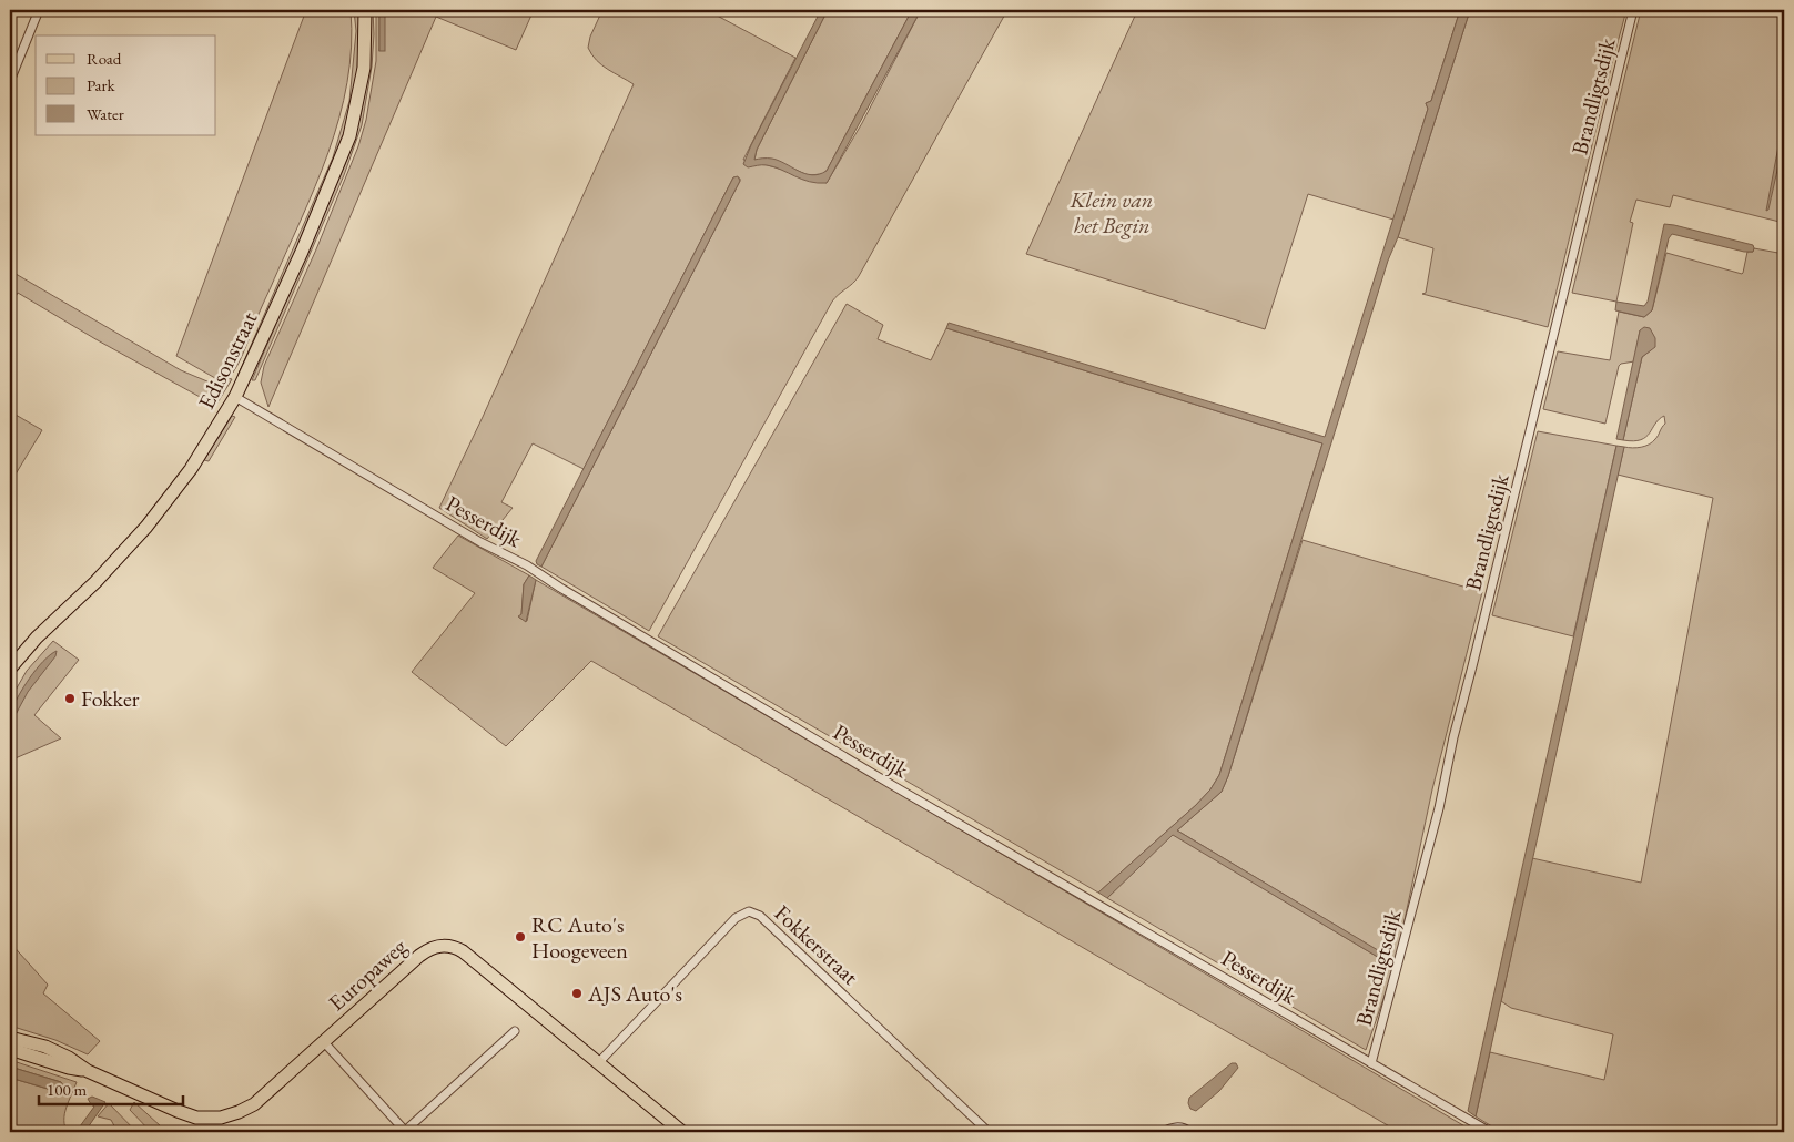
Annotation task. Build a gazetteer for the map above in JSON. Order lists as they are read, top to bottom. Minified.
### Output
{"streets":{"main road":["Edisonstraat","Europaweg"],"street":["Brandligtsdijk","Pesserdijk","Fokkerstraat"]},"crossings":[["Brandligtsdijk","Pesserdijk"],["Edisonstraat","Pesserdijk"],["Fokkerstraat","Europaweg"]],"parks":["Klein van het Begin"],"places":["Fokker","RC Auto's Hoogeveen","AJS Auto's"],"legend":["Road","Park","Water"],"scale_bar":"100 m"}
